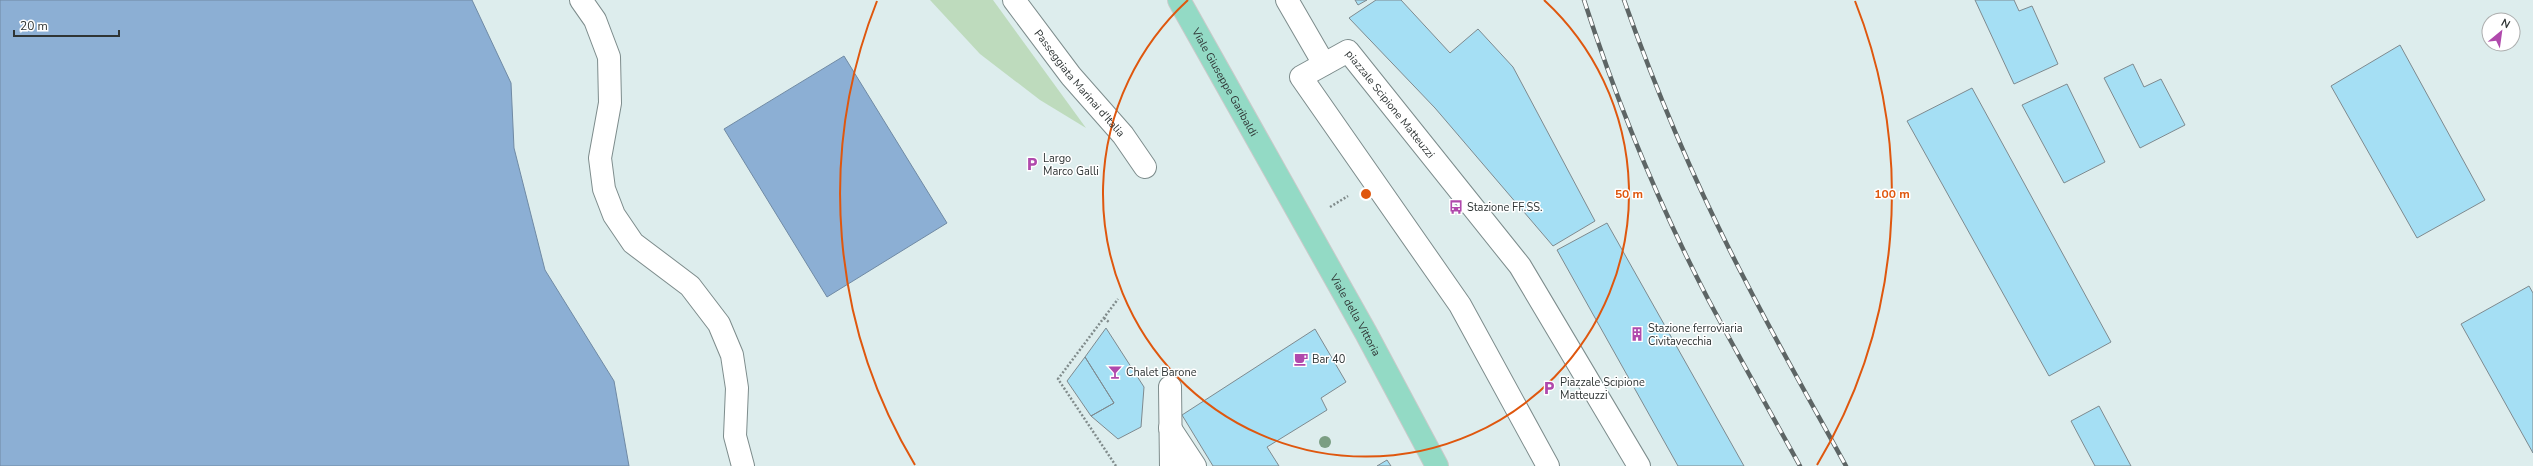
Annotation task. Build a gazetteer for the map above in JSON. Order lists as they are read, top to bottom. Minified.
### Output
{"streets":{"main road":["Viale Giuseppe Garibaldi","Viale della Vittoria"],"street":["Passeggiata Marinai d'Italia","piazzale Scipione Matteuzzi"]},"crossings":[["Viale Giuseppe Garibaldi","Viale della Vittoria"]],"places":{"parking":["Largo Marco Galli","Piazzale Scipione Matteuzzi"],"bus stop":["Stazione FF.SS."],"building":["Stazione ferroviaria Civitavecchia"],"cafe":["Bar 40"],"bar":["Chalet Barone"]},"scale_bar":"20 m","north":"top right","rings":["50 m","100 m"]}
